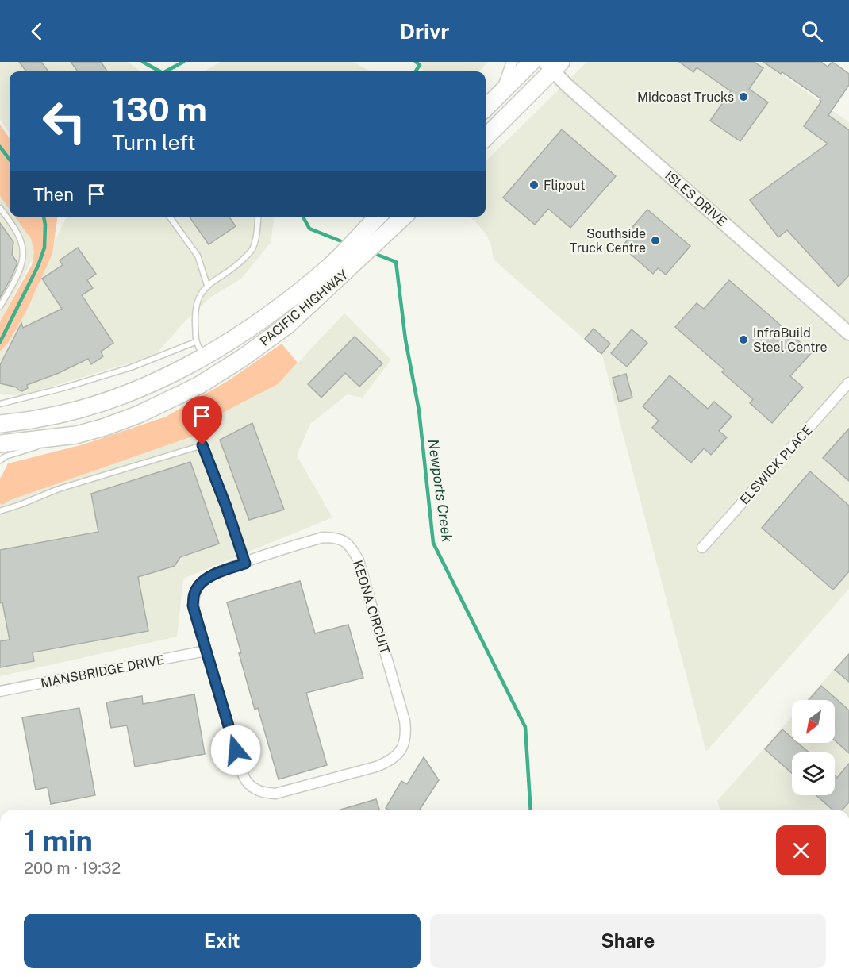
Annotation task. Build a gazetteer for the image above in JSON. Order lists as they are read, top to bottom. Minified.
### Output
{"streets":{"highway":["PACIFIC HIGHWAY"],"street":["ISLES DRIVE","ELSWICK PLACE","KEONA CIRCUIT","MANSBRIDGE DRIVE"]},"crossings":[["KEONA CIRCUIT","MANSBRIDGE DRIVE"]],"water":["Newports Creek"],"places":["Midcoast Trucks","Flipout","Southside Truck Centre","InfraBuild Steel Centre"],"north":"bottom left","page":{"header":"Drivr","turn":["130 m","Turn left"],"then":"Then","heading":["1 min","200 m · 19:32"],"buttons":["Exit","Share"]}}
